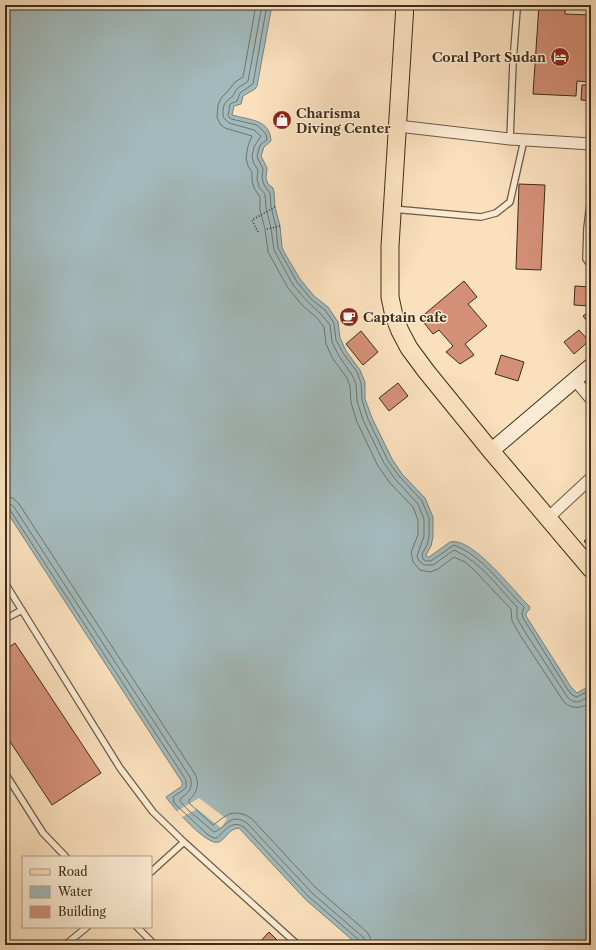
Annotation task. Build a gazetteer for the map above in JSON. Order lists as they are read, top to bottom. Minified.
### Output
{"places":{"hotel":["Coral Port Sudan"],"shop":["Charisma Diving Center"],"cafe":["Captain cafe"]},"legend":["Road","Water","Building"]}
